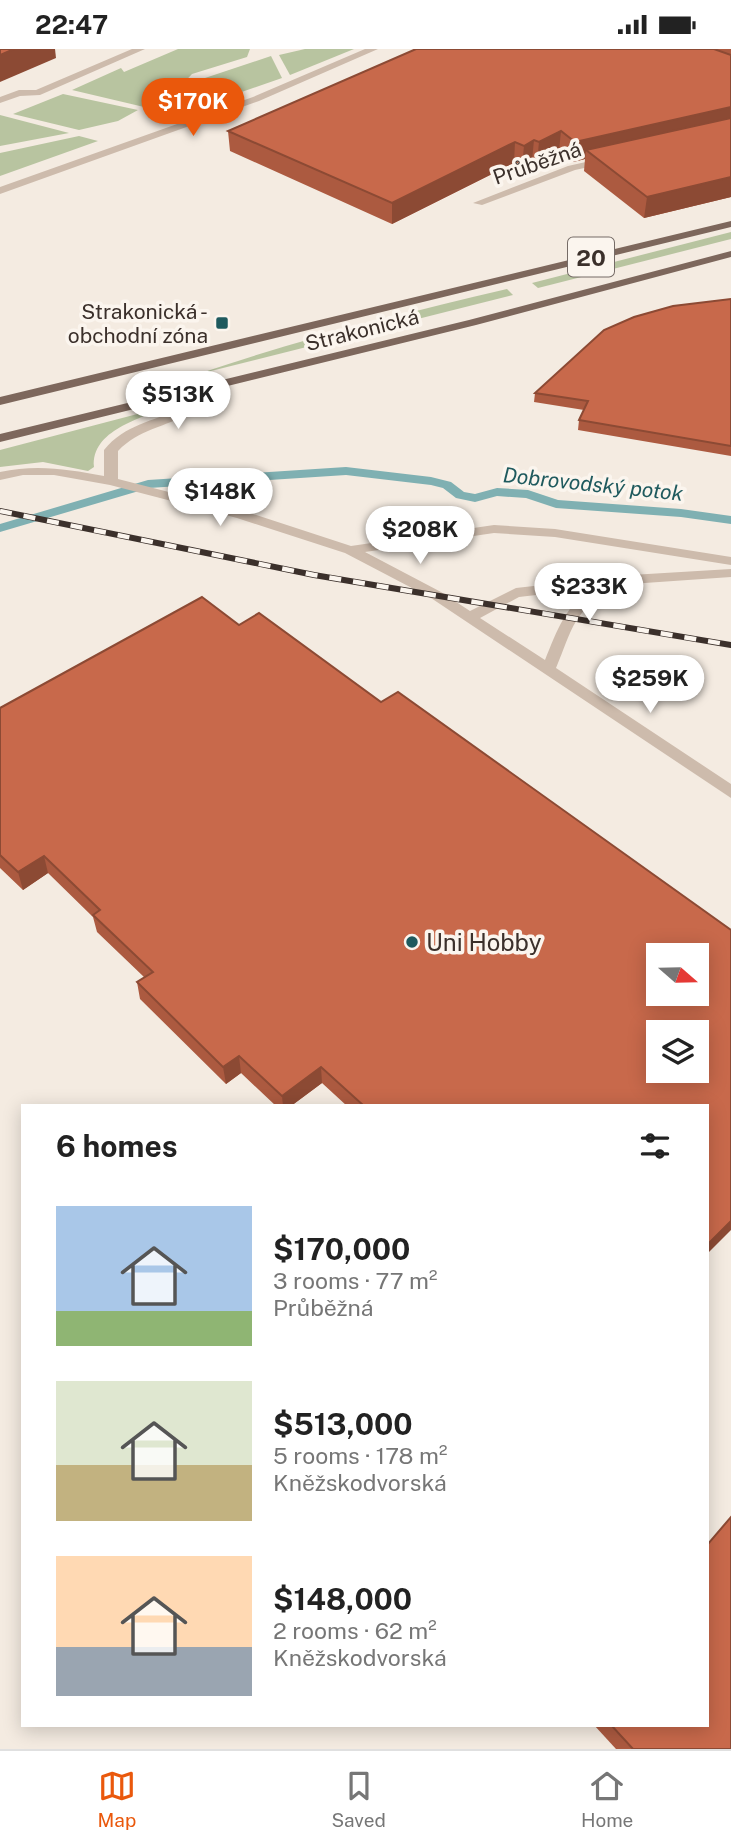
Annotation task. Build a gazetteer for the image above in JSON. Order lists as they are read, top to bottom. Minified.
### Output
{"streets":{"main road":["20","Strakonická"],"street":["Průběžná"]},"water":["Dobrovodský potok"],"places":{"transit":["Strakonická - obchodní zóna"],"other":["Uni Hobby"]},"north":"right","page":{"status":"22:47","price":["$170K","$513K","$148K","$208K","$233K","$259K"],"heading":"6 homes","list":[{"name":"$170,000","note":"3 rooms · 77 m² · Průběžná"},{"name":"$513,000","note":"5 rooms · 178 m² · Kněžskodvorská"},{"name":"$148,000","note":"2 rooms · 62 m² · Kněžskodvorská"}],"tabs":["Map","Saved","Home"]}}
